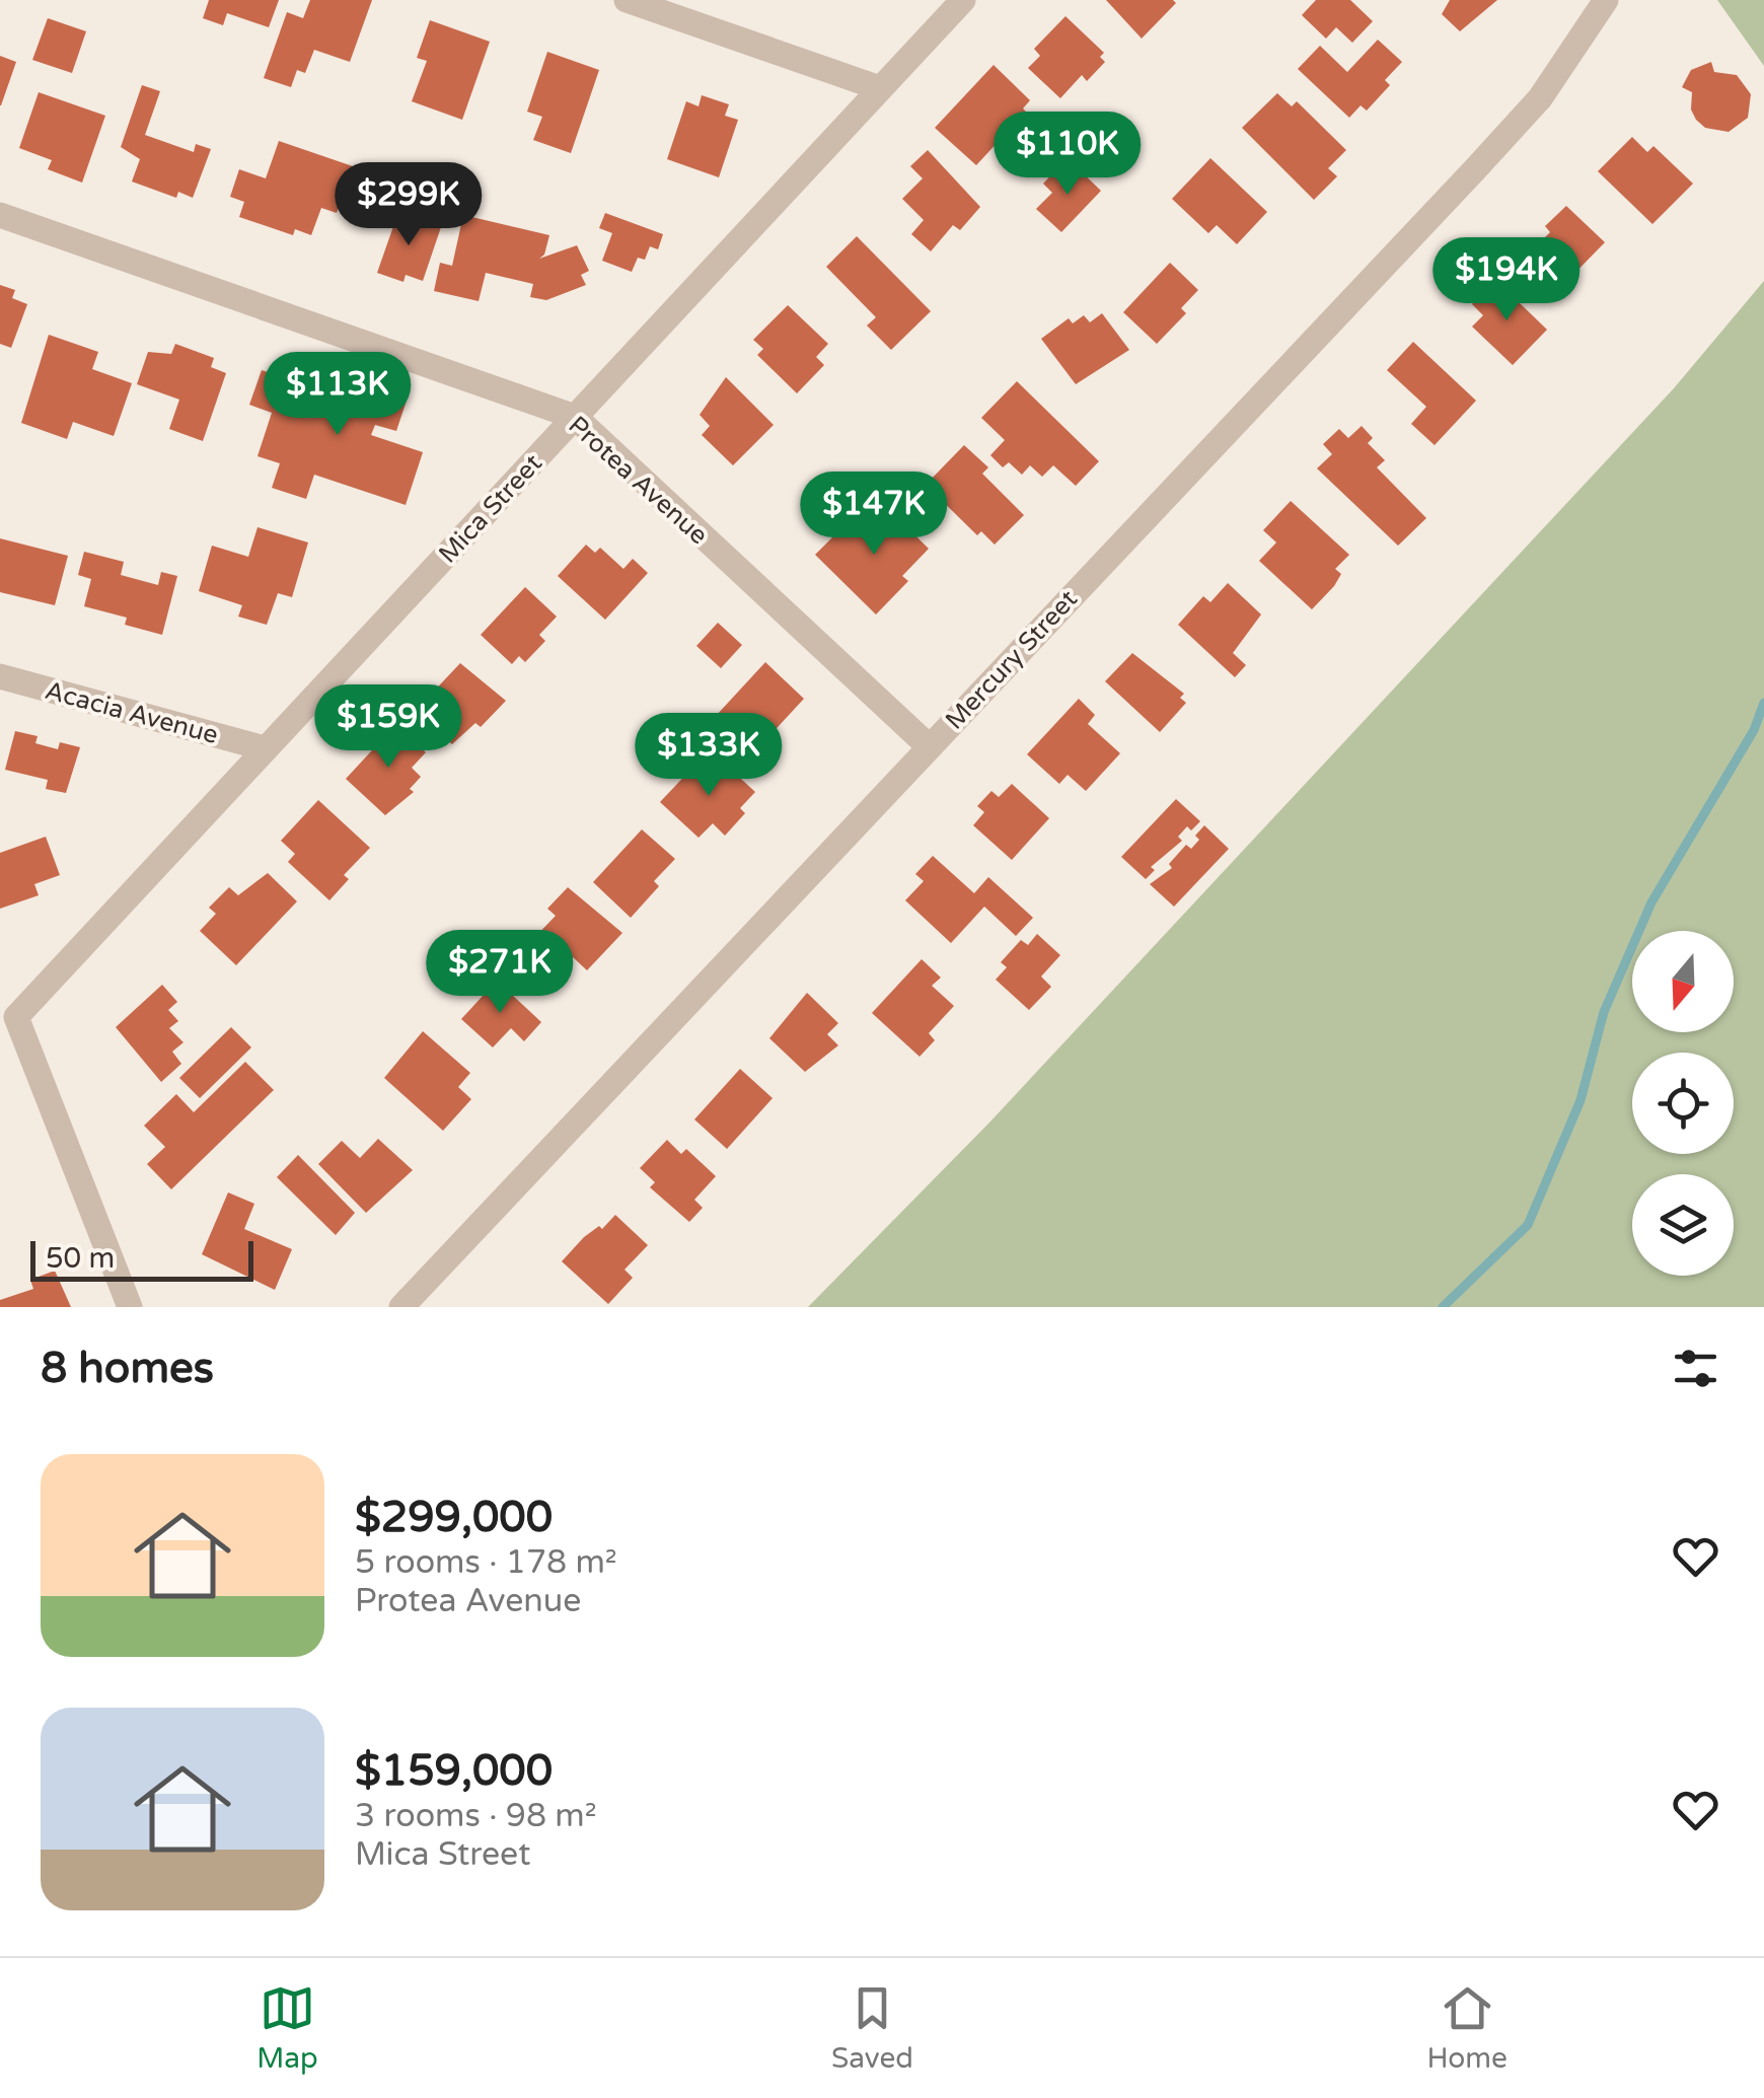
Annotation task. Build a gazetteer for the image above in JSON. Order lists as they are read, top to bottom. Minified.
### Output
{"streets":{"street":["Protea Avenue","Mica Street","Mercury Street","Acacia Avenue"]},"crossings":[["Protea Avenue","Mica Street"],["Protea Avenue","Mercury Street"],["Mica Street","Acacia Avenue"]],"scale_bar":"50 m","north":"bottom","page":{"price":["$110K","$299K","$194K","$113K","$147K","$159K","$133K","$271K"],"scale":"50 m","heading":"8 homes","list":[{"name":"$299,000","note":"5 rooms · 178 m² · Protea Avenue"},{"name":"$159,000","note":"3 rooms · 98 m² · Mica Street"}],"tabs":["Map","Saved","Home"]}}
